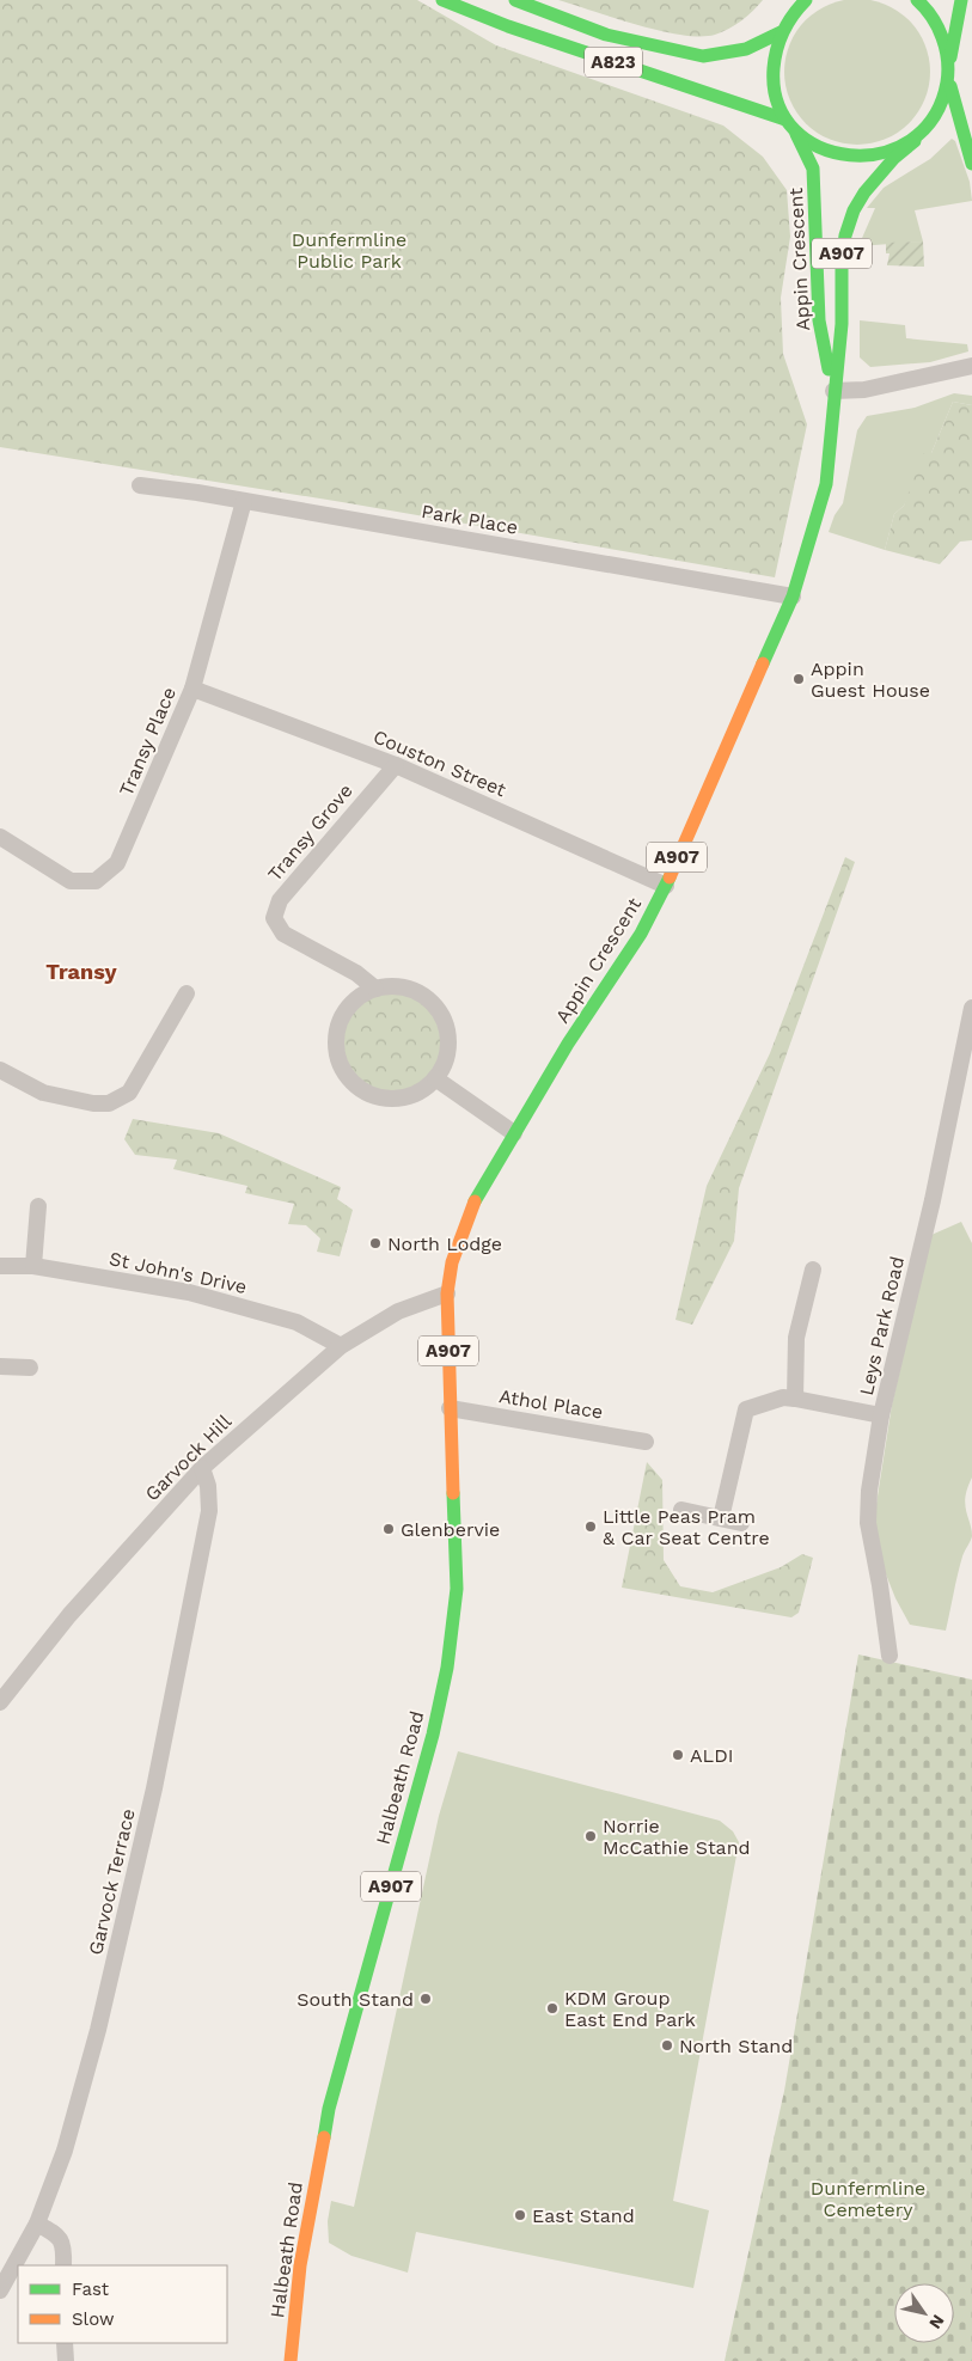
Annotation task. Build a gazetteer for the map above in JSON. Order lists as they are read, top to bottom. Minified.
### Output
{"streets":{"main road":["A823","A907","Appin Crescent","Halbeath Road"],"street":["Park Place","Transy Place","Couston Street","Transy Grove","St John's Drive","Leys Park Road","Athol Place","Garvock Hill","Garvock Terrace"]},"crossings":[["A823","A907"],["A823","Appin Crescent"],["A907","Appin Crescent"],["Appin Crescent","Park Place"],["Appin Crescent","Couston Street"],["Appin Crescent","Athol Place"],["Appin Crescent","Garvock Hill"],["Appin Crescent","Halbeath Road"],["Park Place","Transy Place"],["Transy Place","Couston Street"],["Couston Street","Transy Grove"],["St John's Drive","Garvock Hill"],["Athol Place","Halbeath Road"],["Garvock Hill","Garvock Terrace"]],"districts":["Transy"],"parks":["Dunfermline Public Park","Dunfermline Cemetery"],"places":["Appin Guest House","North Lodge","Little Peas Pram & Car Seat Centre","Glenbervie","ALDI","Norrie McCathie Stand","South Stand","KDM Group East End Park","North Stand","East Stand"],"legend":["Fast","Slow"],"north":"bottom right"}
